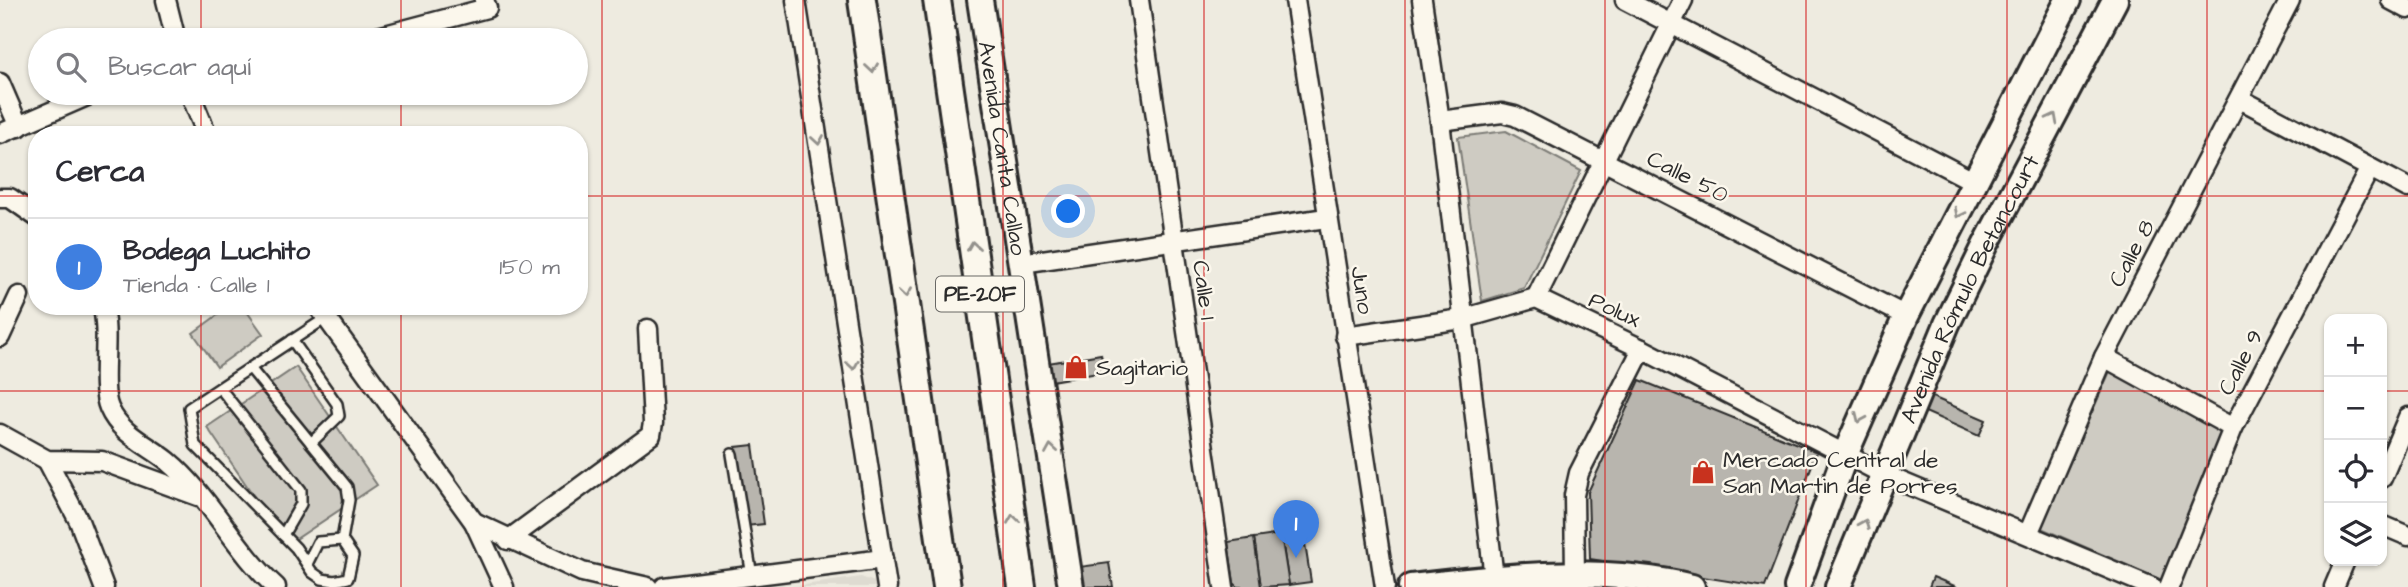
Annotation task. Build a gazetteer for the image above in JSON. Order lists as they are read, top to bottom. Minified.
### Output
{"streets":{"main road":["Avenida Canta Callao","PE-20F"],"street":["Calle 50","Calle 8","Calle 1","Juno","Avenida Rómulo Betancourt","Polux","Calle 9"]},"crossings":[["Calle 50","Avenida Rómulo Betancourt"],["Calle 8","Polux"],["Avenida Rómulo Betancourt","Polux"]],"places":{"shop":["Sagitario","Mercado Central de San Martin de Porres"]},"page":{"search":"Buscar aquí","heading":"Cerca","list":[{"mark":"1","name":"Bodega Luchito","note":"Tienda · Calle 1","value":"150 m"}],"map_buttons":["+","−"],"pins":"1"}}
